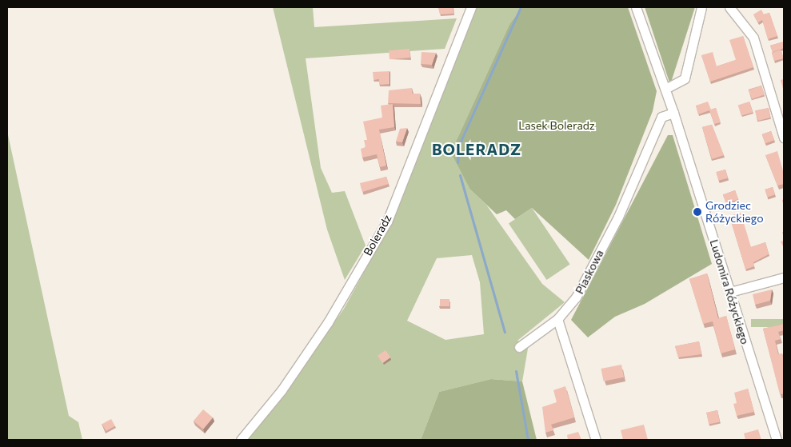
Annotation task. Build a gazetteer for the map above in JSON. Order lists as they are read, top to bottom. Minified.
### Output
{"streets":{"street":["Boleradz","Piaskowa","Ludomira Różyckiego"]},"crossings":[["Piaskowa","Ludomira Różyckiego"]],"districts":["BOLERADZ"],"parks":["Lasek Boleradz"],"places":["Grodziec Różyckiego"]}
